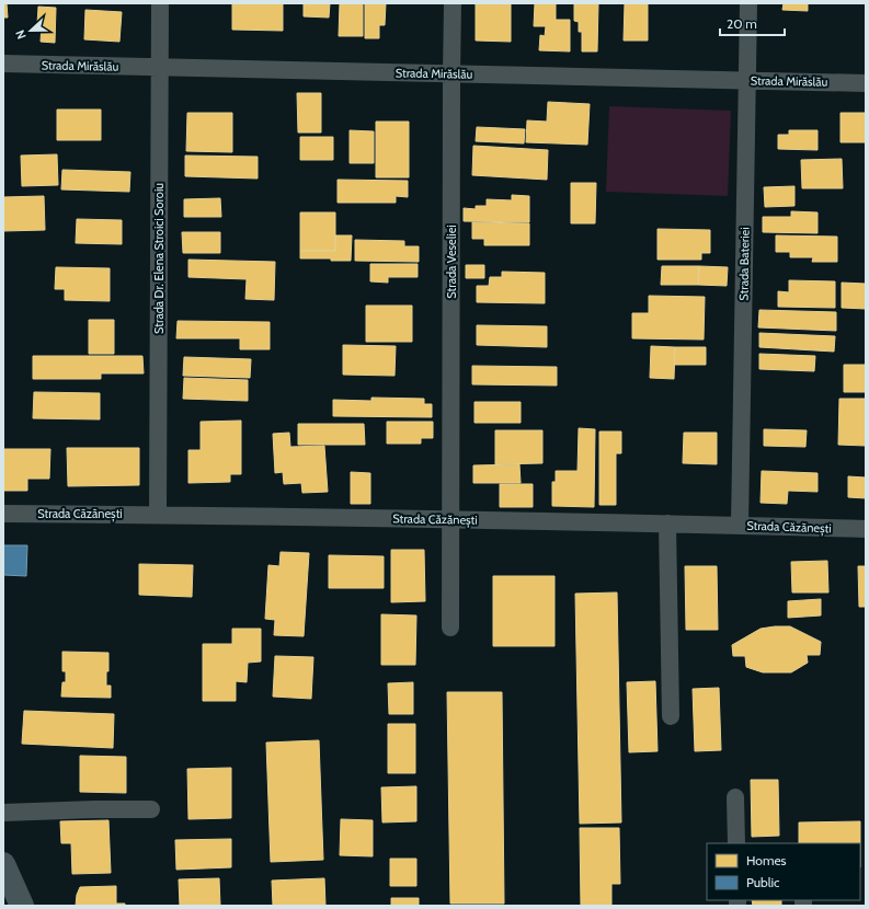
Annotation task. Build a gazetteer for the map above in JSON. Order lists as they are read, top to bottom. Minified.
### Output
{"streets":{"street":["Strada Mirăslău","Strada Dr. Elena Stroici Soroiu","Strada Veseliei","Strada Bateriei","Strada Căzănești"]},"crossings":[["Strada Mirăslău","Strada Dr. Elena Stroici Soroiu"],["Strada Mirăslău","Strada Veseliei"],["Strada Mirăslău","Strada Bateriei"],["Strada Dr. Elena Stroici Soroiu","Strada Căzănești"],["Strada Veseliei","Strada Căzănești"],["Strada Bateriei","Strada Căzănești"]],"legend":["Homes","Public"],"scale_bar":"20 m","north":"left"}
